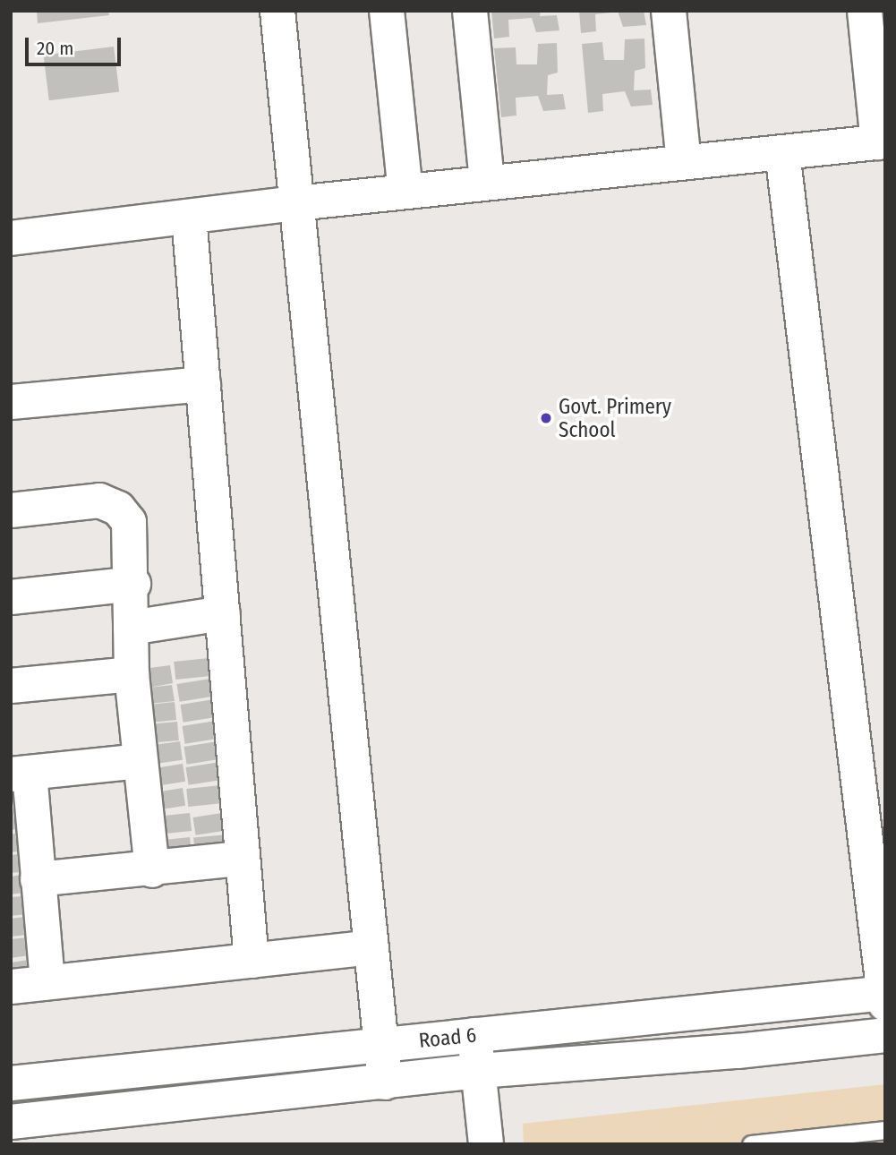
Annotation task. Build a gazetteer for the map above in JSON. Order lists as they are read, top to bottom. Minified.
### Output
{"streets":{"street":["Road 6"]},"places":["Govt. Primery School"],"scale_bar":"20 m"}
